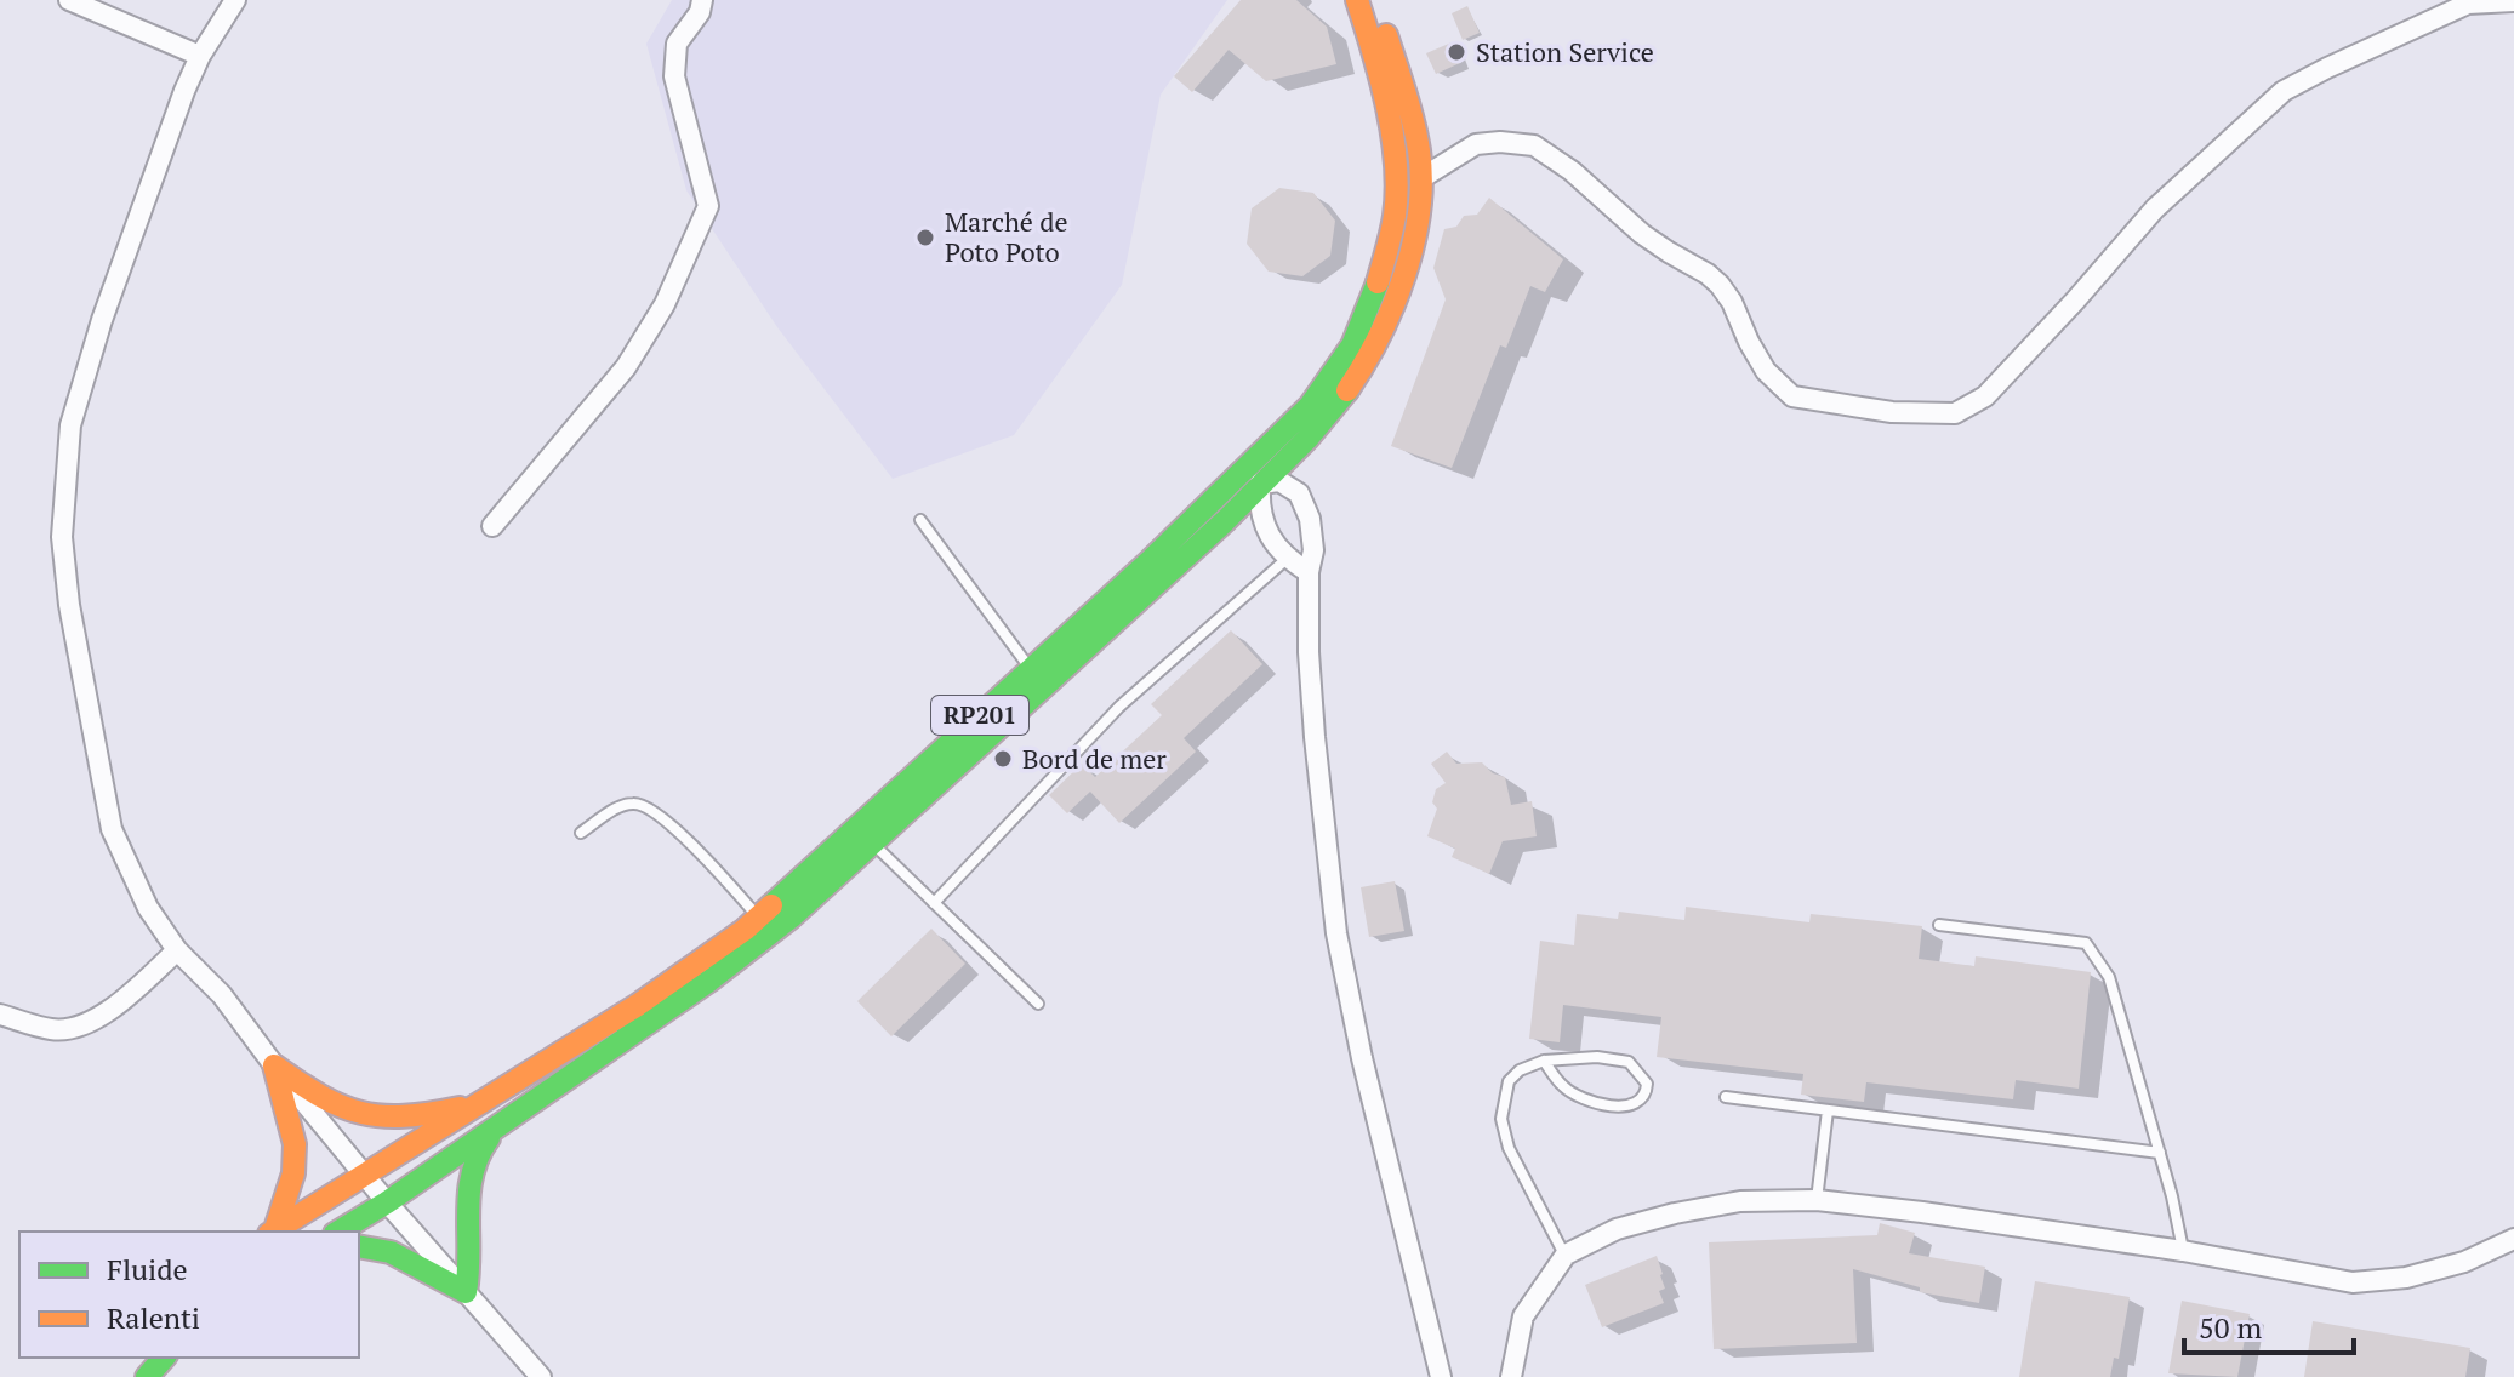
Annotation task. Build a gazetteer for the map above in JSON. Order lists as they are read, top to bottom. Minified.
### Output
{"streets":{"main road":["RP201"]},"places":["Station Service","Marché de Poto Poto","Bord de mer"],"legend":["Fluide","Ralenti"],"scale_bar":"50 m"}
